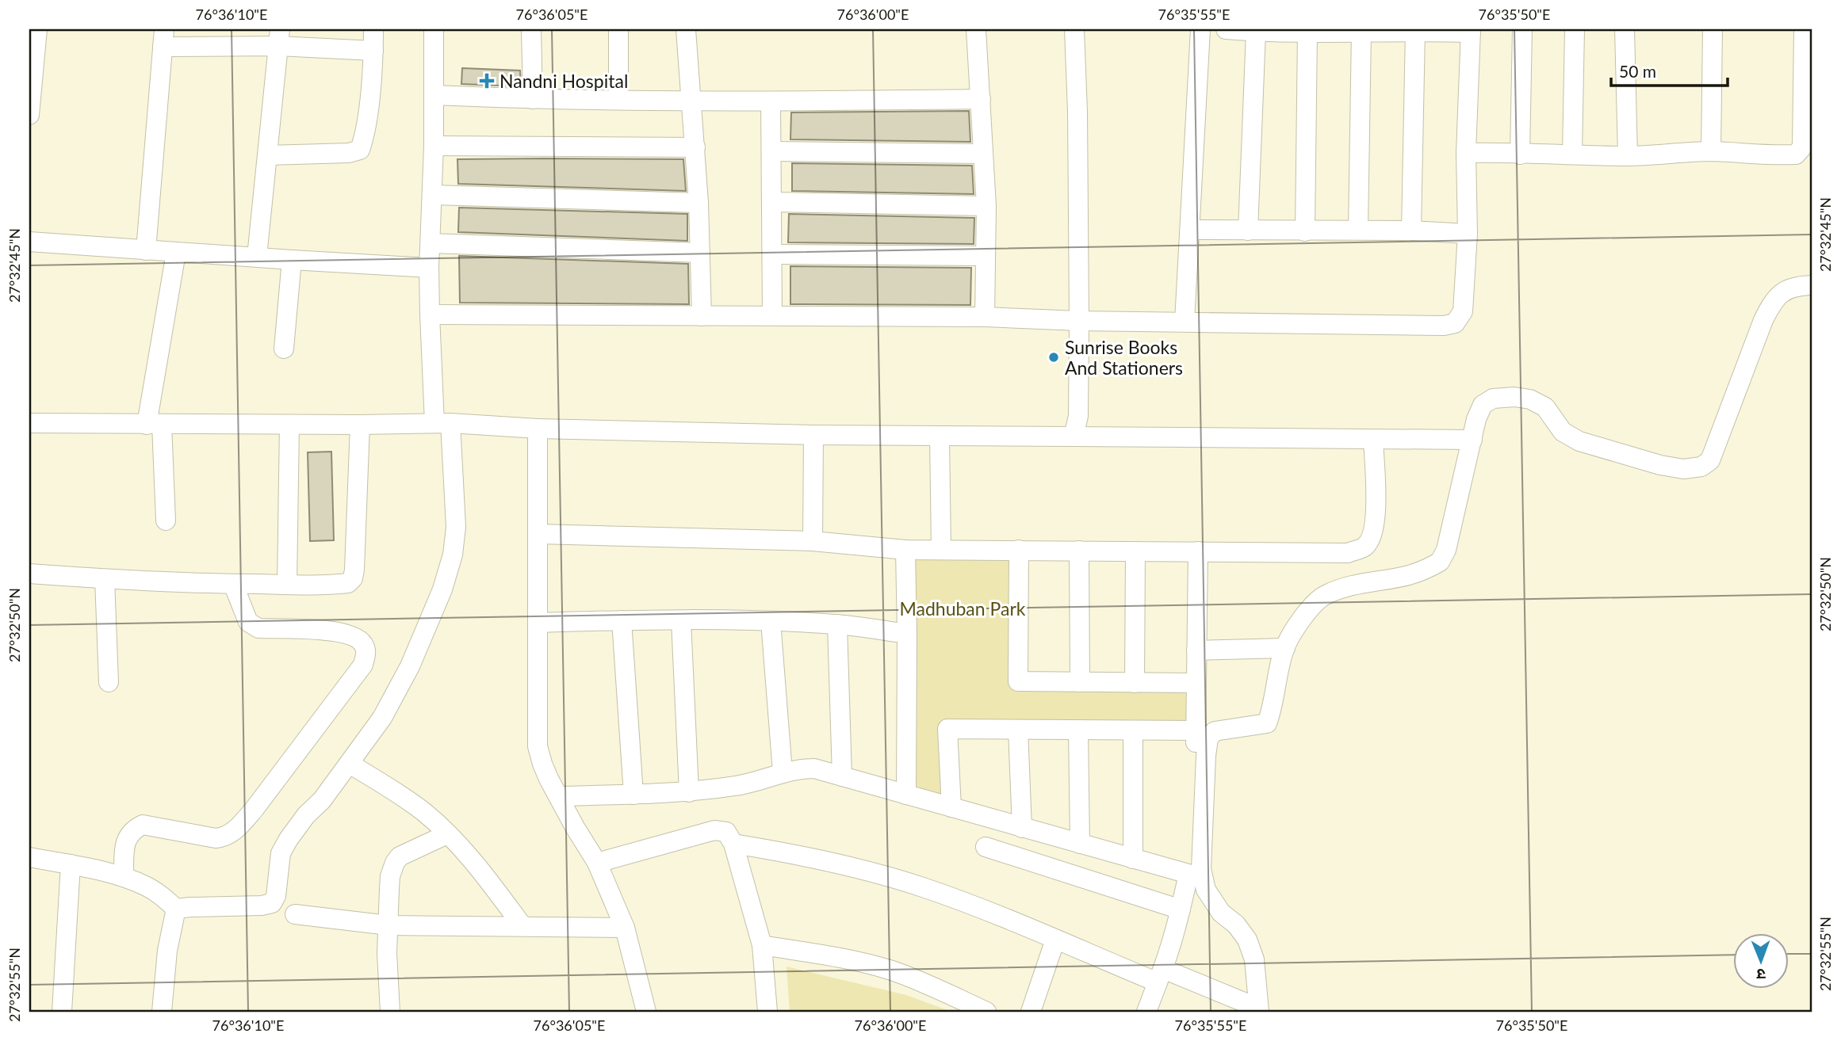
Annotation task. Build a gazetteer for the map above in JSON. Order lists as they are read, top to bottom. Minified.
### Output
{"parks":["Madhuban Park"],"places":{"health":["Nandni Hospital"],"other":["Sunrise Books And Stationers"]},"scale_bar":"50 m","north":"bottom","coordinates":["76°36'10\"E","76°36'05\"E","76°36'00\"E","76°35'55\"E","76°35'50\"E","27°32'45\"N","27°32'50\"N","27°32'55\"N"]}
